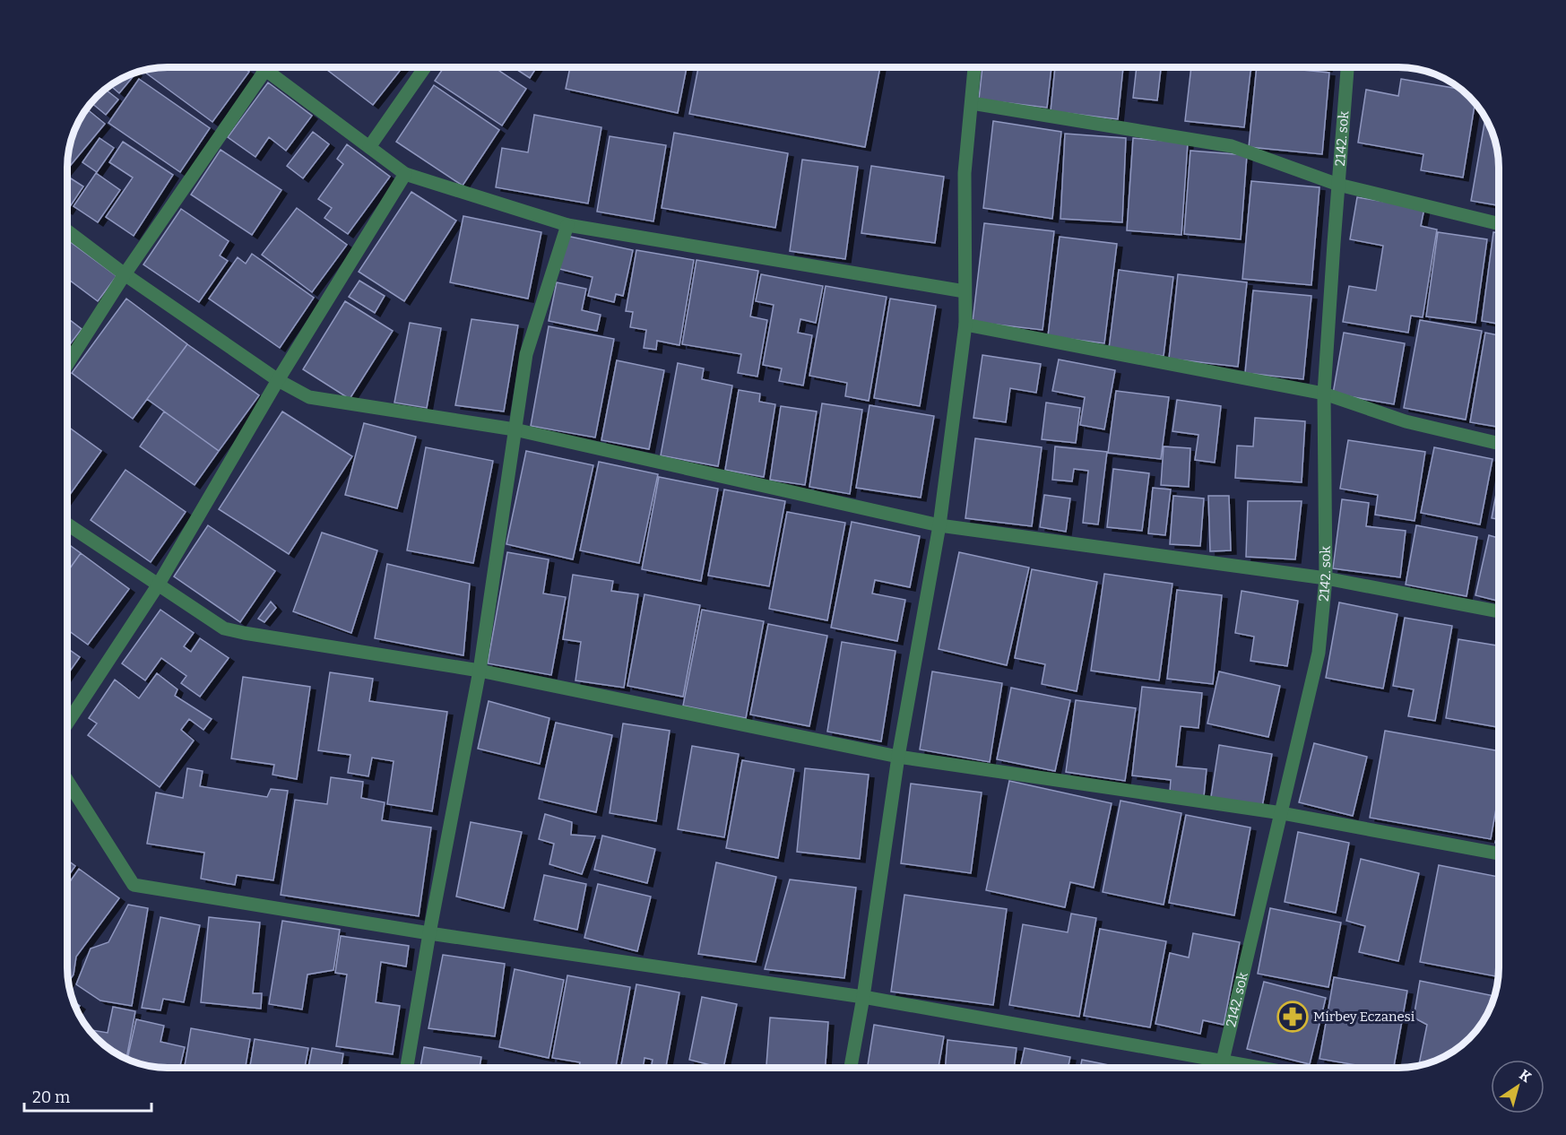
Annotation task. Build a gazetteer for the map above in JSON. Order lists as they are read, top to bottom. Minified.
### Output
{"streets":{"street":["2142. sok"]},"places":{"pharmacy":["Mirbey Eczanesi"]},"scale_bar":"20 m","north":"top right"}
